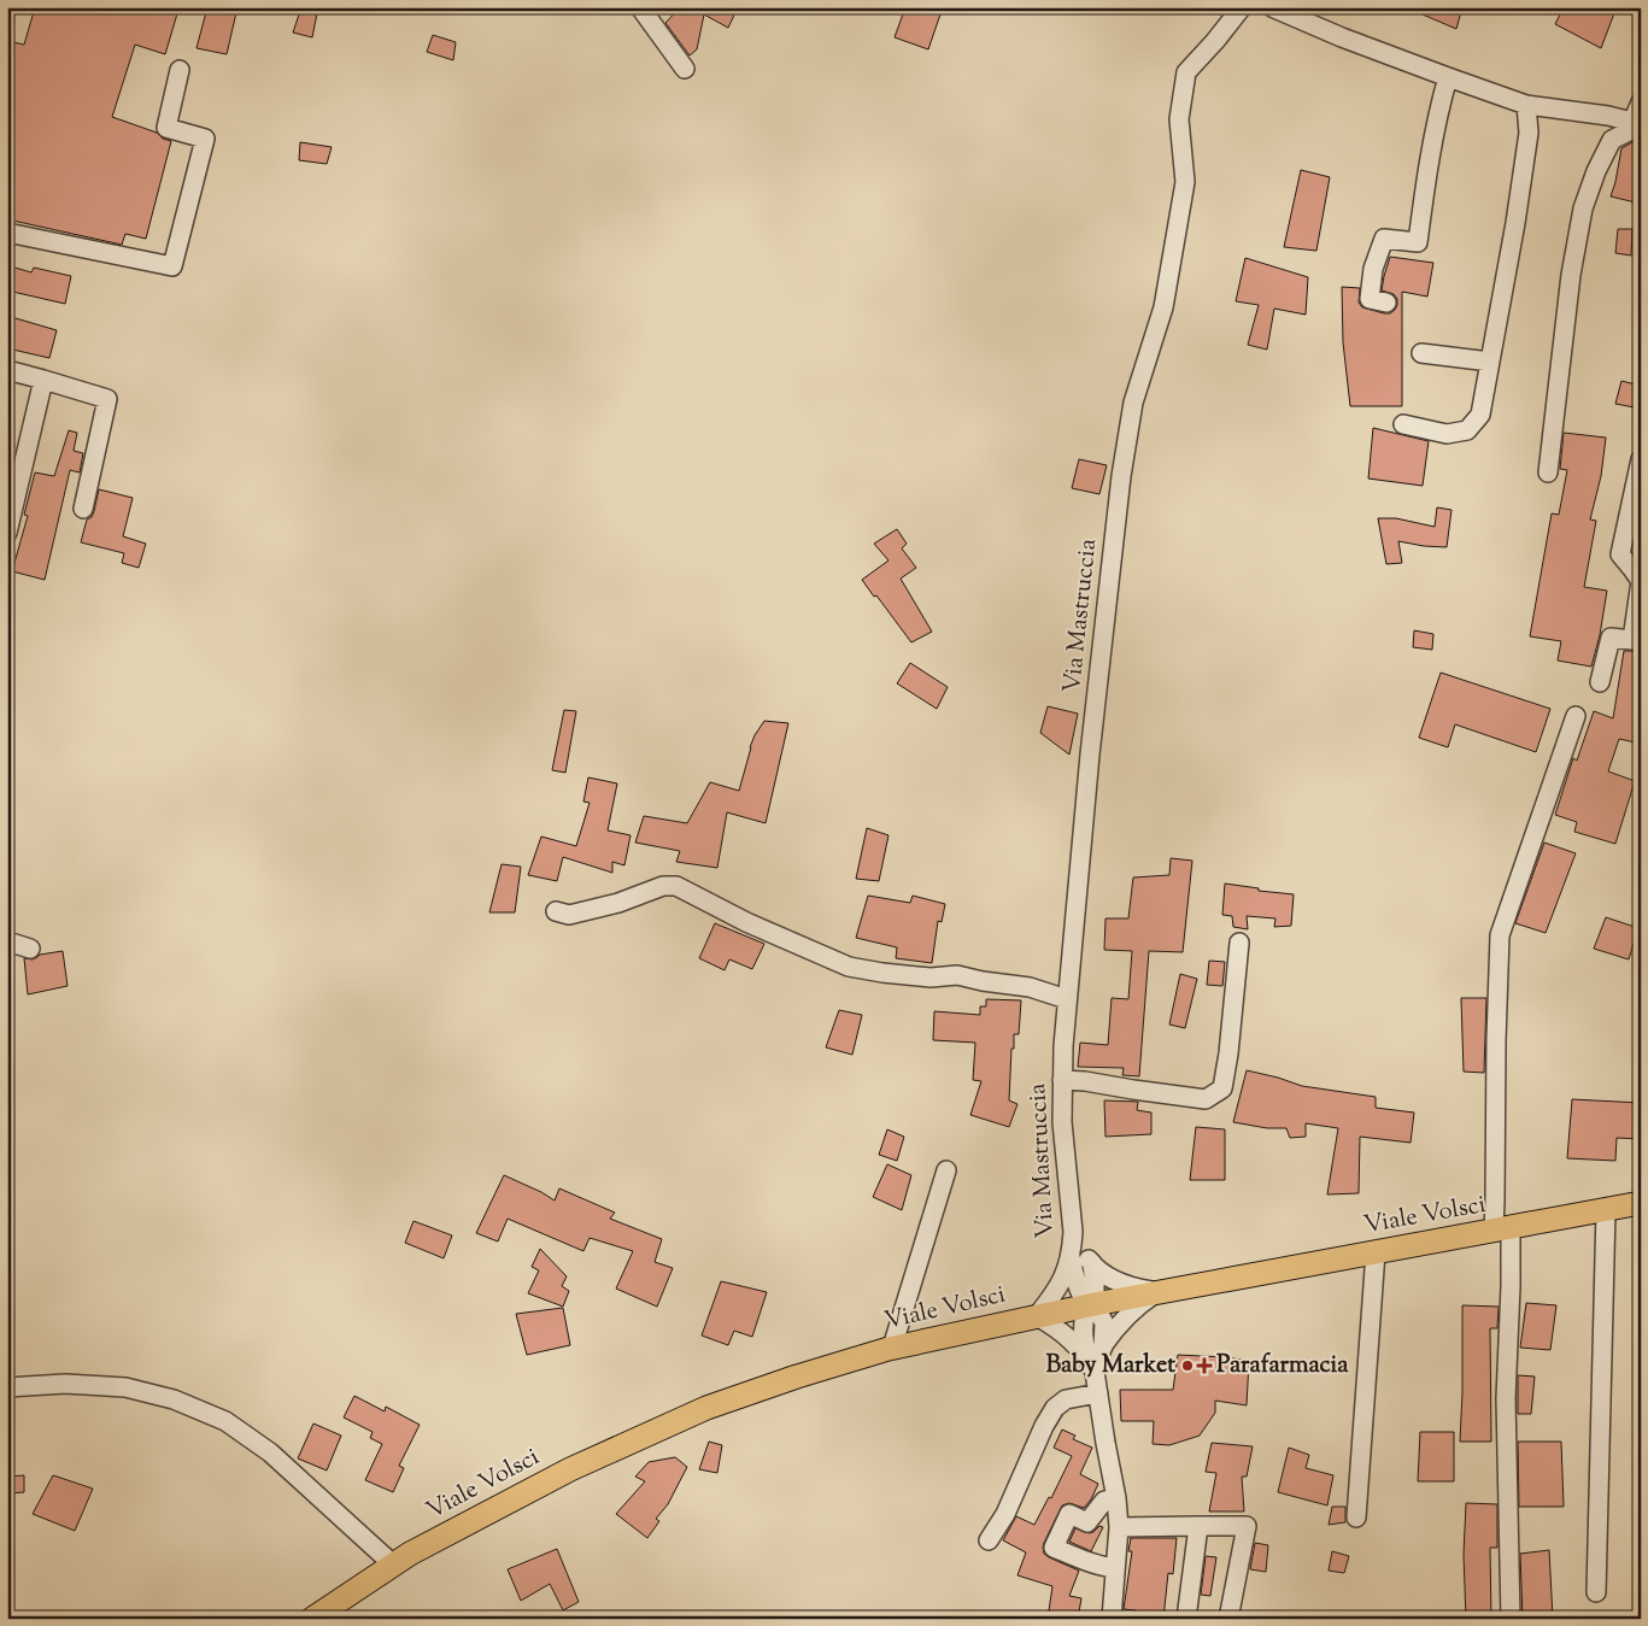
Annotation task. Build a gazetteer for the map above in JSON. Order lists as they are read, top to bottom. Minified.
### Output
{"streets":{"main road":["Viale Volsci"],"street":["Via Mastruccia"]},"places":{"other":["Baby Market"],"health":["Parafarmacia"]}}
